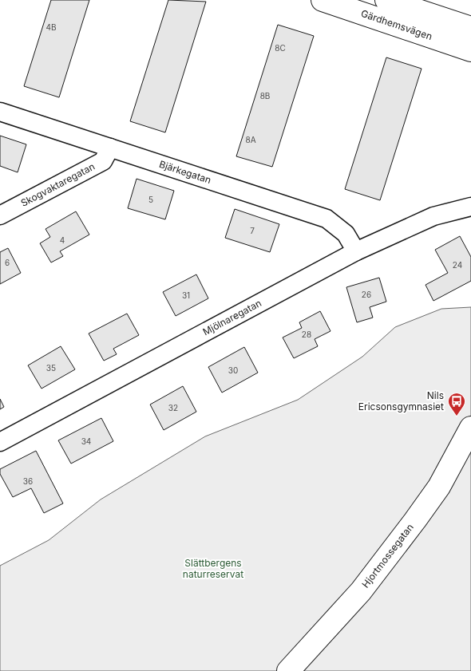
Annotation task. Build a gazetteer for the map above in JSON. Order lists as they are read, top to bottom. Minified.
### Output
{"streets":{"street":["Gärdhemsvägen","Bjärkegatan","Skogvaktaregatan","Mjölnaregatan","Hjortmossegatan"]},"crossings":[["Bjärkegatan","Skogvaktaregatan"],["Bjärkegatan","Mjölnaregatan"]],"parks":["Slättbergens naturreservat"],"places":{"bus stop":["Nils Ericsonsgymnasiet"]},"house_numbers":["4B","8C","8B","8A","5","7","4","6","24","26","31","28","35","30","32","34","36"]}
